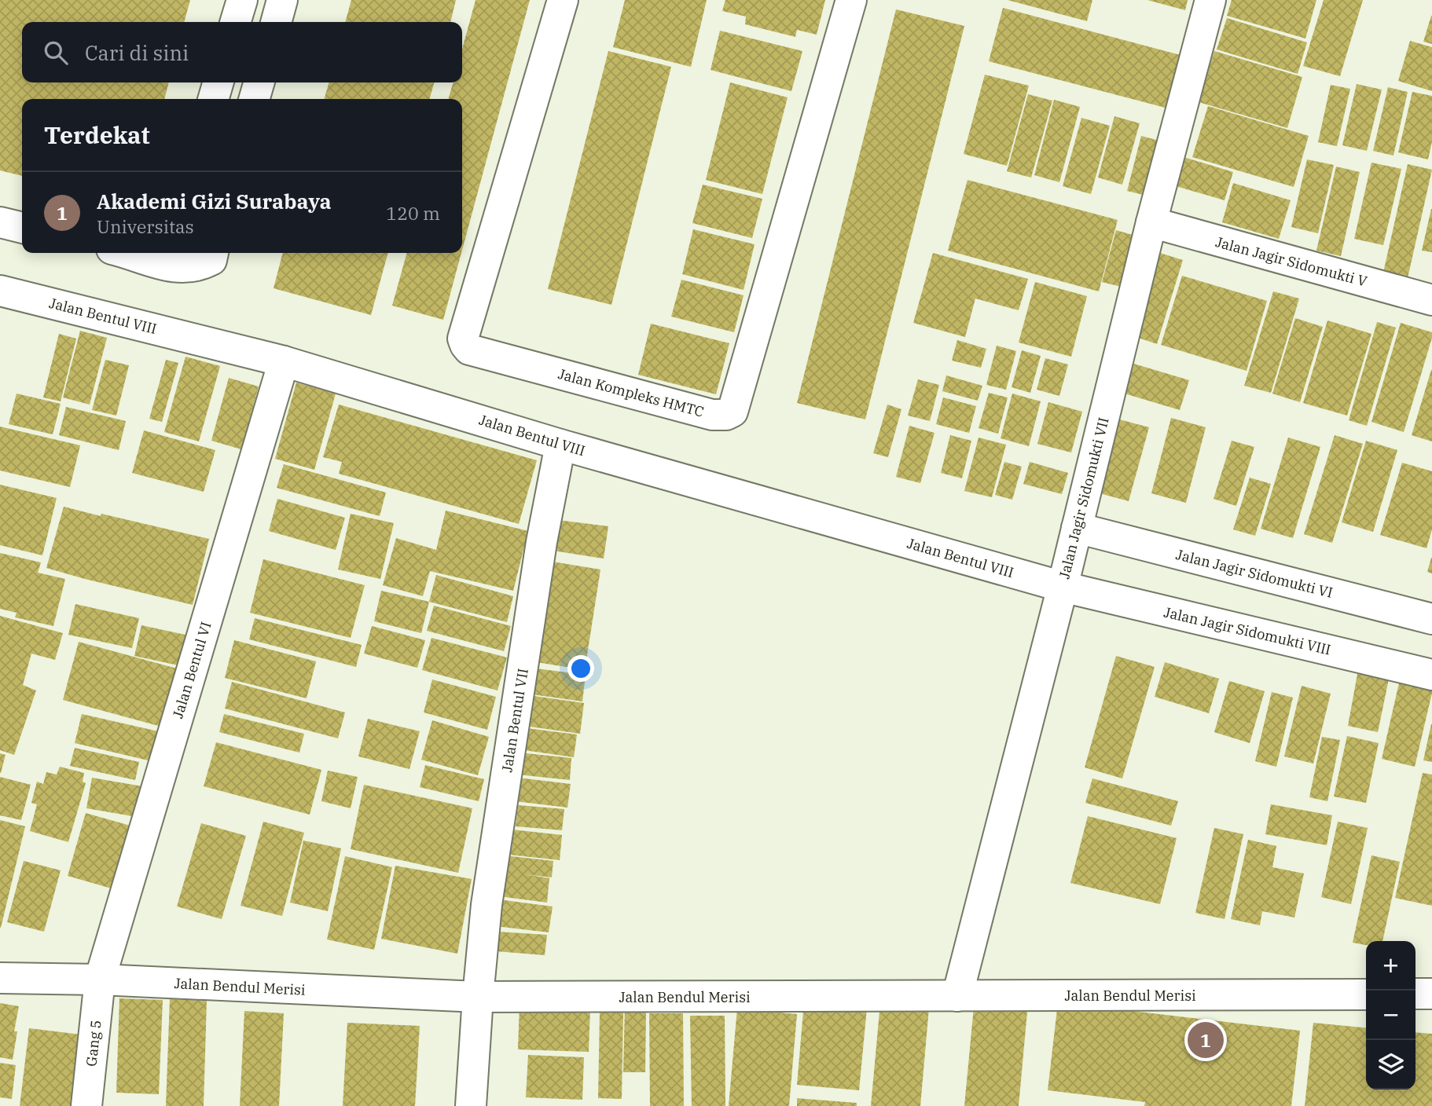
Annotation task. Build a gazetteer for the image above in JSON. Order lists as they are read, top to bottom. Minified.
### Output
{"streets":{"street":["Jalan Jagir Sidomukti V","Jalan Bentul VIII","Jalan Kompleks HMTC","Jalan Jagir Sidomukti VII","Jalan Jagir Sidomukti VI","Jalan Jagir Sidomukti VIII","Jalan Bentul VI","Jalan Bentul VII","Jalan Bendul Merisi","Gang 5"]},"crossings":[["Jalan Jagir Sidomukti V","Jalan Jagir Sidomukti VII"],["Jalan Bentul VIII","Jalan Jagir Sidomukti VII"],["Jalan Bentul VIII","Jalan Jagir Sidomukti VI"],["Jalan Bentul VIII","Jalan Jagir Sidomukti VIII"],["Jalan Bentul VIII","Jalan Bentul VI"],["Jalan Bentul VIII","Jalan Bentul VII"],["Jalan Jagir Sidomukti VII","Jalan Jagir Sidomukti VI"],["Jalan Jagir Sidomukti VII","Jalan Jagir Sidomukti VIII"],["Jalan Jagir Sidomukti VII","Jalan Bendul Merisi"],["Jalan Jagir Sidomukti VI","Jalan Jagir Sidomukti VIII"],["Jalan Bentul VI","Jalan Bendul Merisi"],["Jalan Bentul VI","Gang 5"],["Jalan Bentul VII","Jalan Bendul Merisi"],["Jalan Bendul Merisi","Gang 5"]],"page":{"search":"Cari di sini","heading":"Terdekat","list":[{"mark":"1","name":"Akademi Gizi Surabaya","note":"Universitas","value":"120 m"}],"map_buttons":["+","−"],"pins":"1"}}
